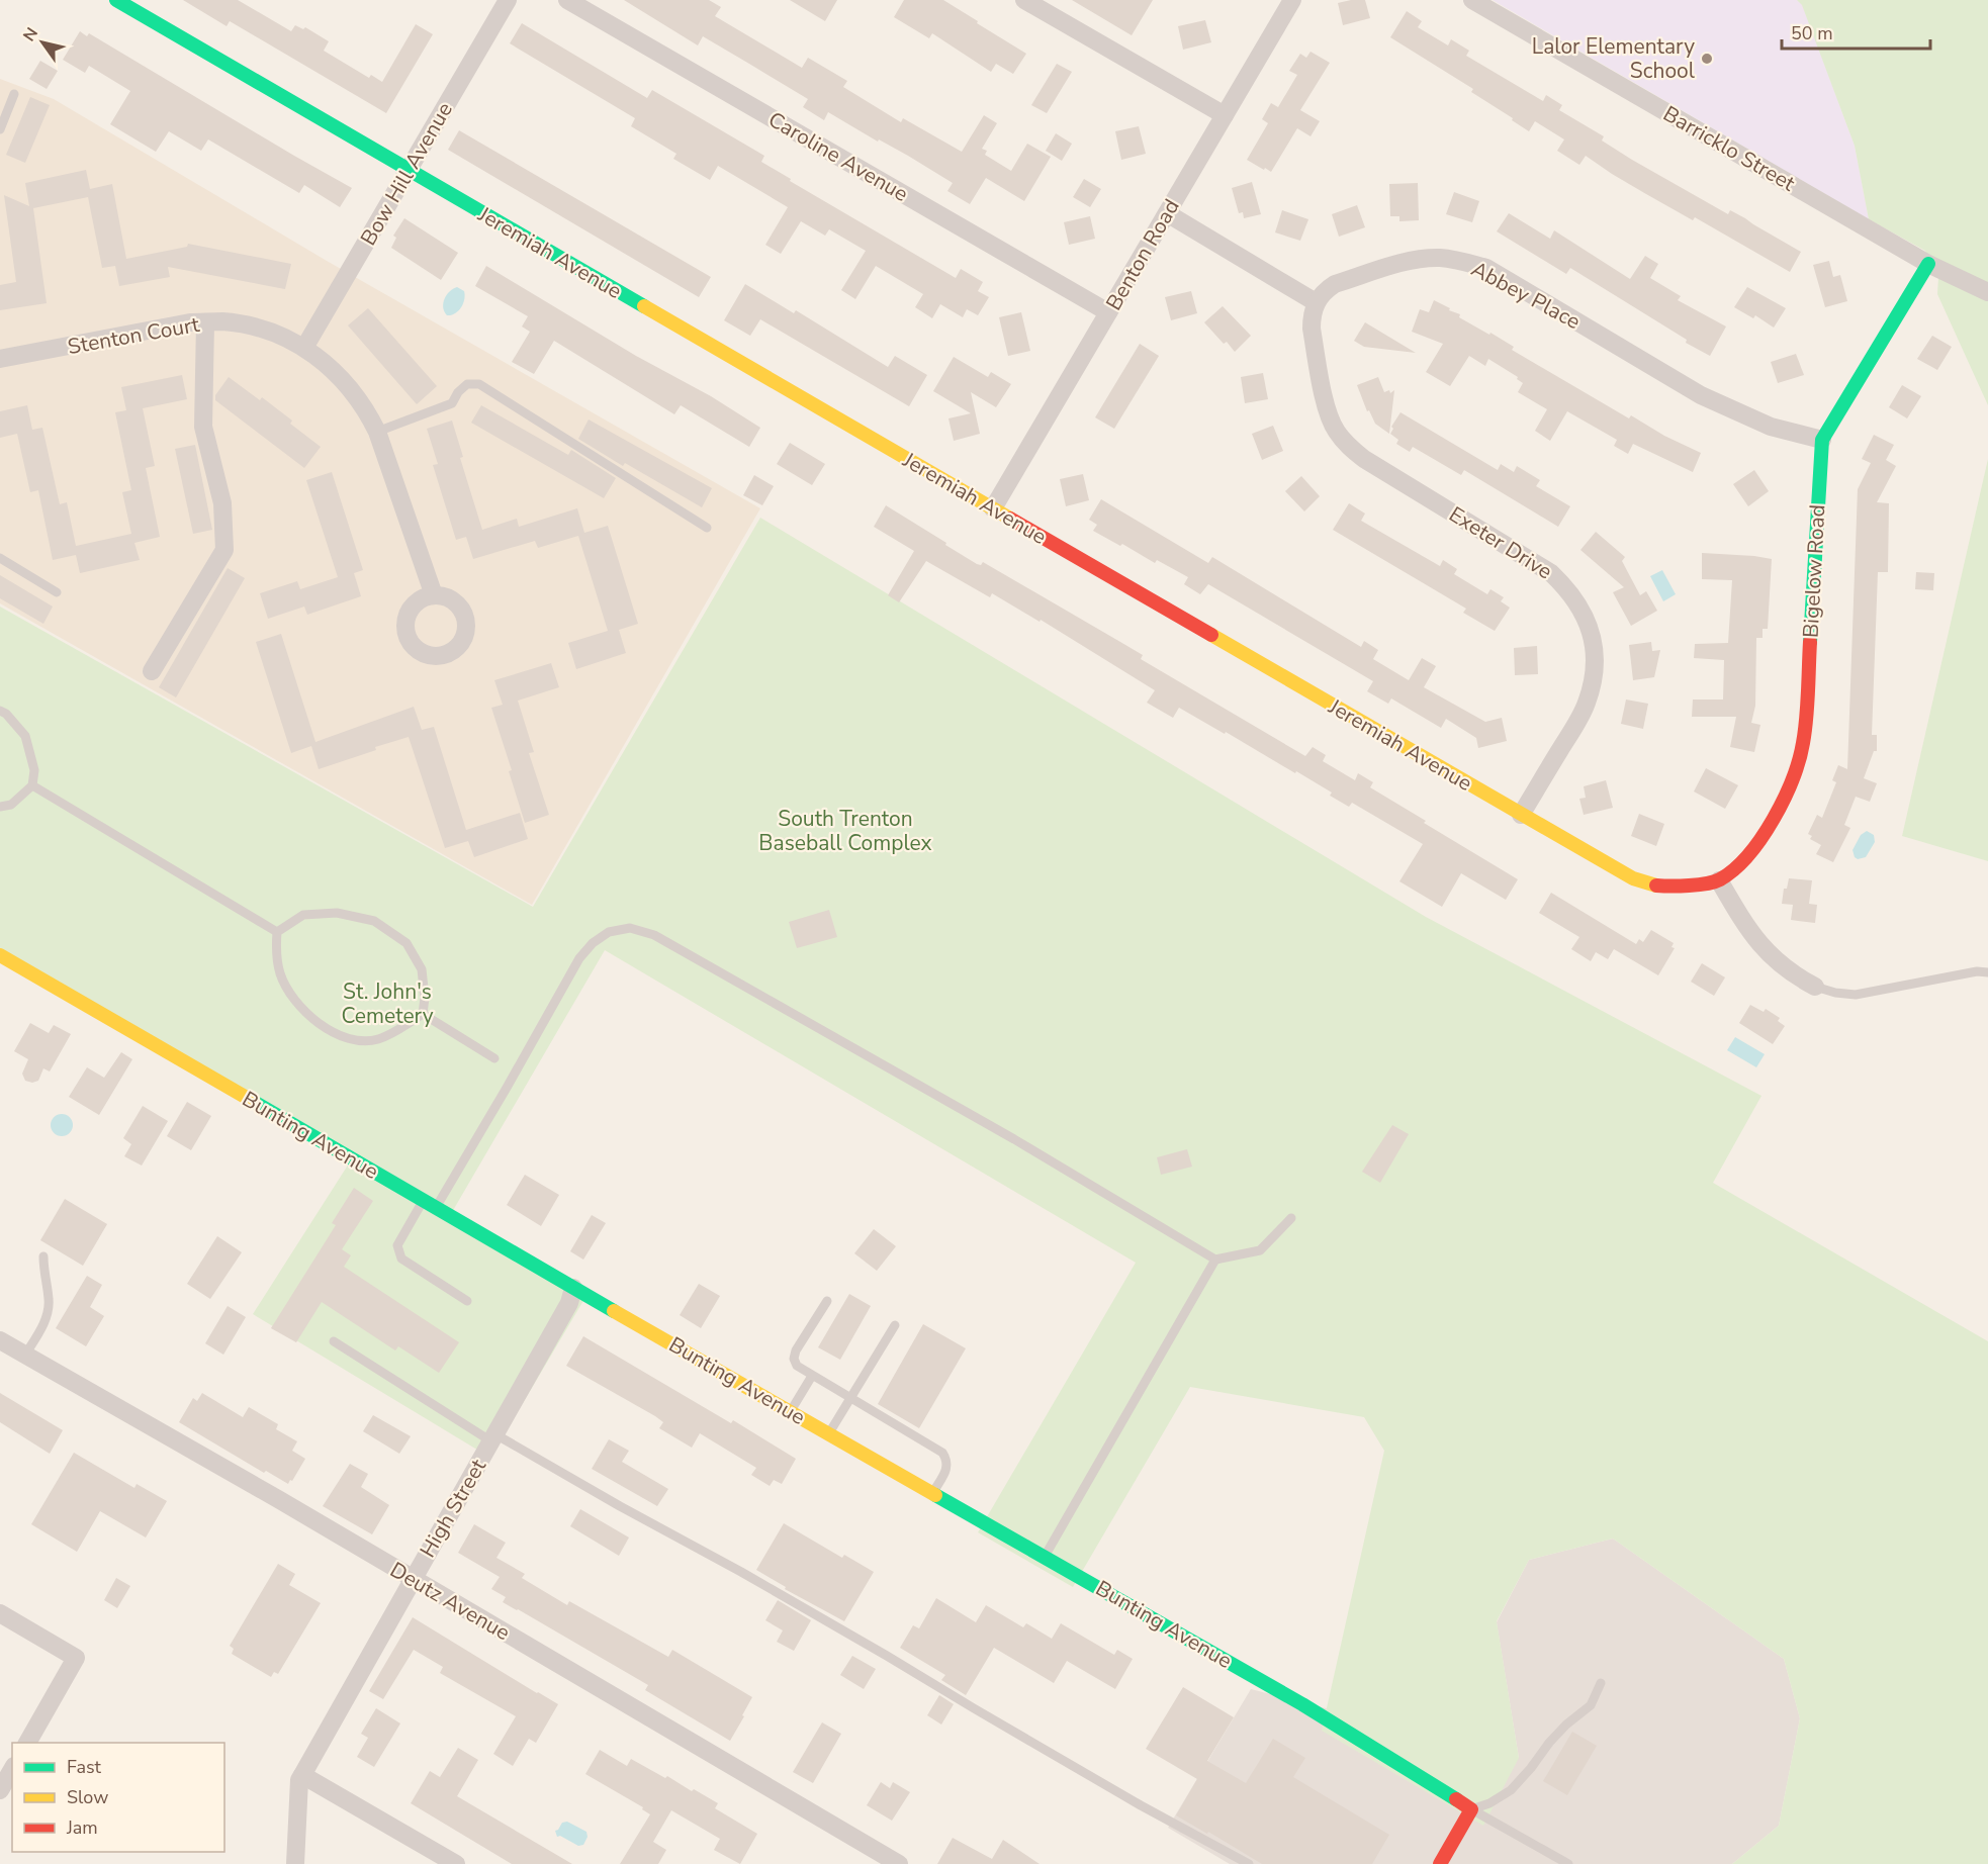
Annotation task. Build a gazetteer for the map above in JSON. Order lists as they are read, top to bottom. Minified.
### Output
{"streets":{"street":["Barricklo Street","Caroline Avenue","Bow Hill Avenue","Jeremiah Avenue","Benton Road","Abbey Place","Stenton Court","Exeter Drive","Bigelow Road","Bunting Avenue","High Street","Deutz Avenue"]},"crossings":[["Barricklo Street","Bigelow Road"],["Caroline Avenue","Benton Road"],["Bow Hill Avenue","Jeremiah Avenue"],["Bow Hill Avenue","Stenton Court"],["Jeremiah Avenue","Benton Road"],["Jeremiah Avenue","Exeter Drive"],["Jeremiah Avenue","Bigelow Road"],["Abbey Place","Exeter Drive"],["Abbey Place","Bigelow Road"],["Bunting Avenue","High Street"],["High Street","Deutz Avenue"]],"parks":["South Trenton Baseball Complex","St. John's Cemetery"],"places":["Lalor Elementary School"],"legend":["Fast","Slow","Jam"],"scale_bar":"50 m","north":"top left"}
